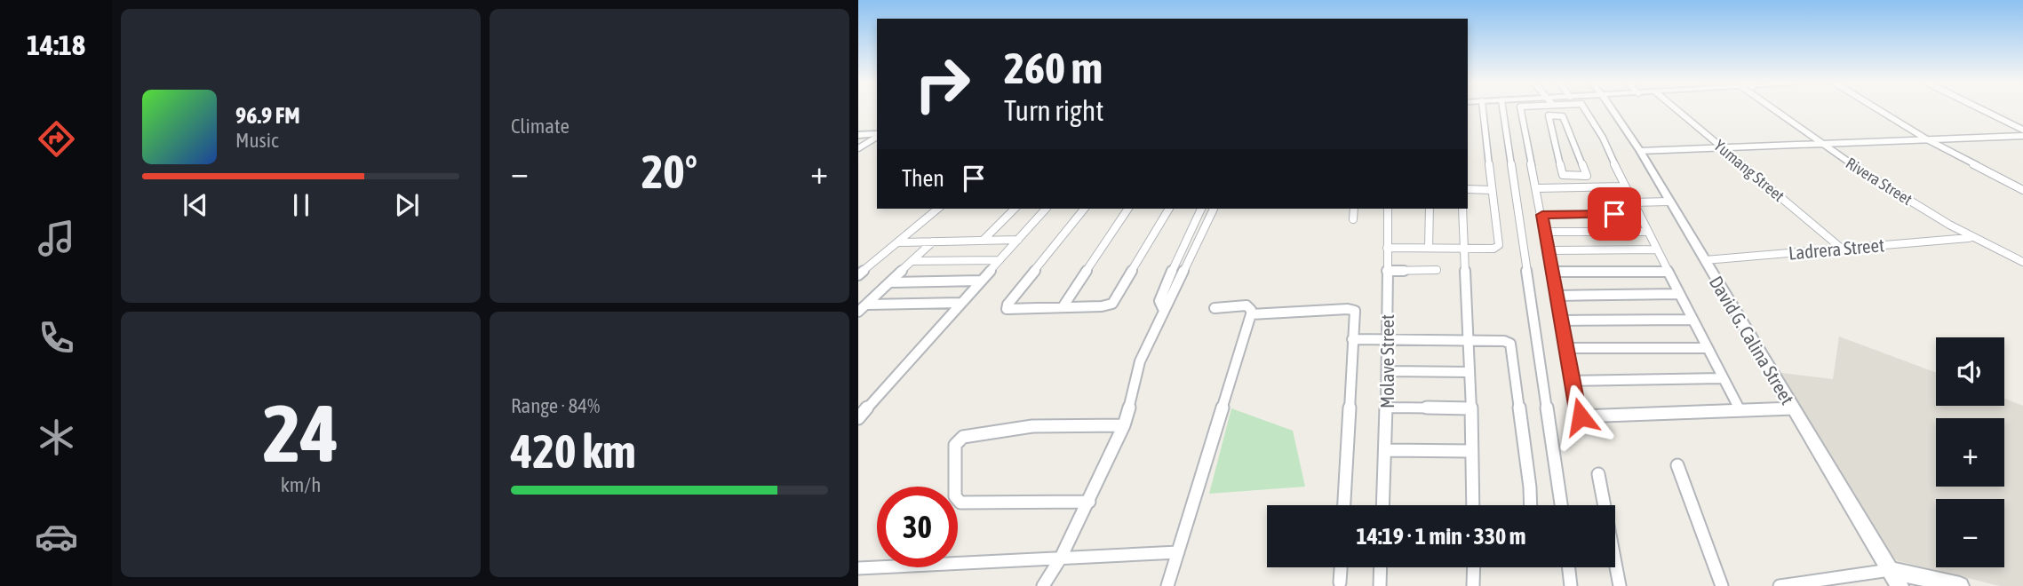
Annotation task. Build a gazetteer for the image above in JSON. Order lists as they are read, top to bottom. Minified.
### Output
{"streets":{"street":["Yumang Street","Rivera Street","Ladrera Street","David G. Calina Street","Molave Street"]},"crossings":[["Yumang Street","Ladrera Street"],["Rivera Street","Ladrera Street"],["Ladrera Street","David G. Calina Street"]],"page":{"tabs":"14:18","tile":["Climate",["24","km/h"],["Range · 84%","420 km"]],"turn":["260 m","Turn right"],"song":["96.9 FM","Music"],"heat":["−","20°","+"],"then":"Then","map_buttons":["+","−"],"limit":"30","trip":"14:19 · 1 min · 330 m"}}
